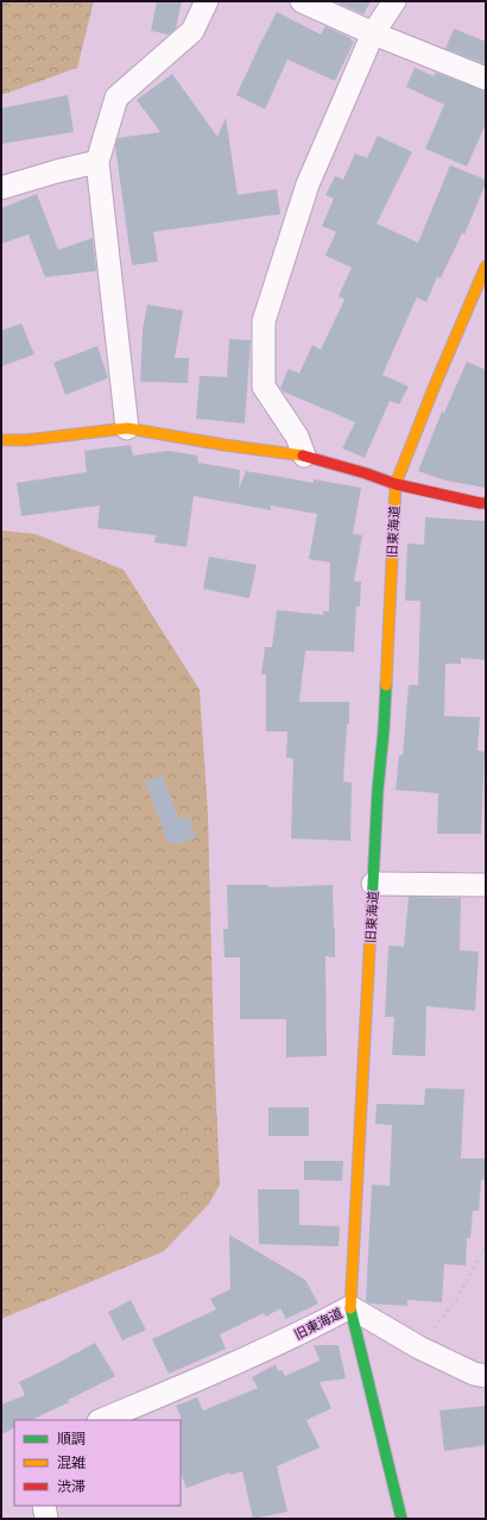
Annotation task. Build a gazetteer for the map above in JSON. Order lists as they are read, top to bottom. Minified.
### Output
{"streets":{"street":["旧東海道"]},"legend":["順調","混雑","渋滞"]}
